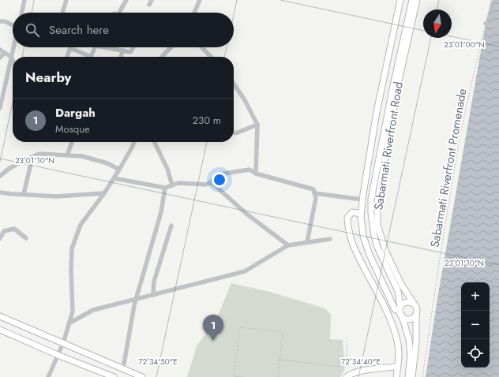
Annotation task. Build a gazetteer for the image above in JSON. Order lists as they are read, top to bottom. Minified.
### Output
{"streets":{"main road":["Sabarmati Riverfront Road"],"path":["Sabarmati Riverfront Promenade"]},"north":"bottom","page":{"search":"Search here","heading":"Nearby","list":[{"mark":"1","name":"Dargah","note":"Mosque","value":"230 m"}],"map_buttons":["+","−"],"pins":"1"},"coordinates":["23°01'00\"N","23°01'10\"N","72°34'50\"E","72°34'40\"E"]}
